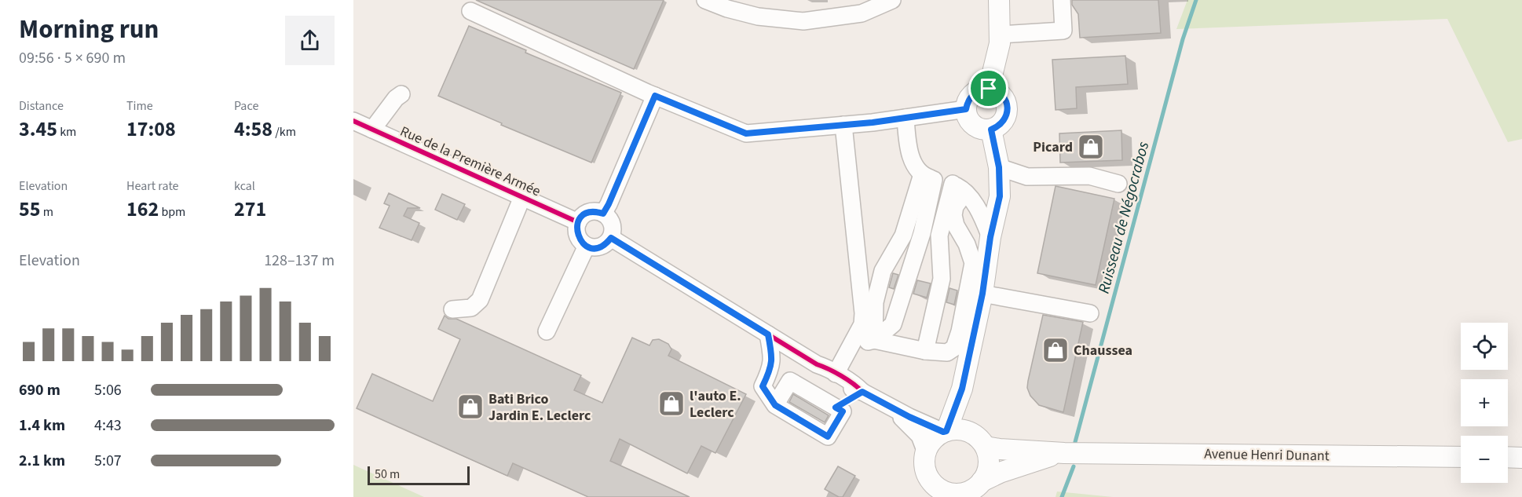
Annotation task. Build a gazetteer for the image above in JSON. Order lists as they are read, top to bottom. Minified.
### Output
{"streets":{"main road":["Avenue Henri Dunant"],"street":["Rue de la Première Armée"]},"water":["Ruisseau de Négocrabos"],"places":{"shop":["Picard","Chaussea","l'auto E. Leclerc","Bati Brico Jardin E. Leclerc"]},"scale_bar":"50 m","page":{"heading":["Morning run","09:56 · 5 × 690 m"],"stats":[["Distance","3.45 km"],["Time","17:08"],["Pace","4:58 /km"],["Elevation","55 m"],["Heart rate","162 bpm"],["kcal","271"]],"chart":["Elevation","128–137 m"],"map_buttons":["+","−"],"list":[{"name":"690 m","note":"5:06"},{"name":"1.4 km","note":"4:43"},{"name":"2.1 km","note":"5:07"}],"scale":"50 m"}}
